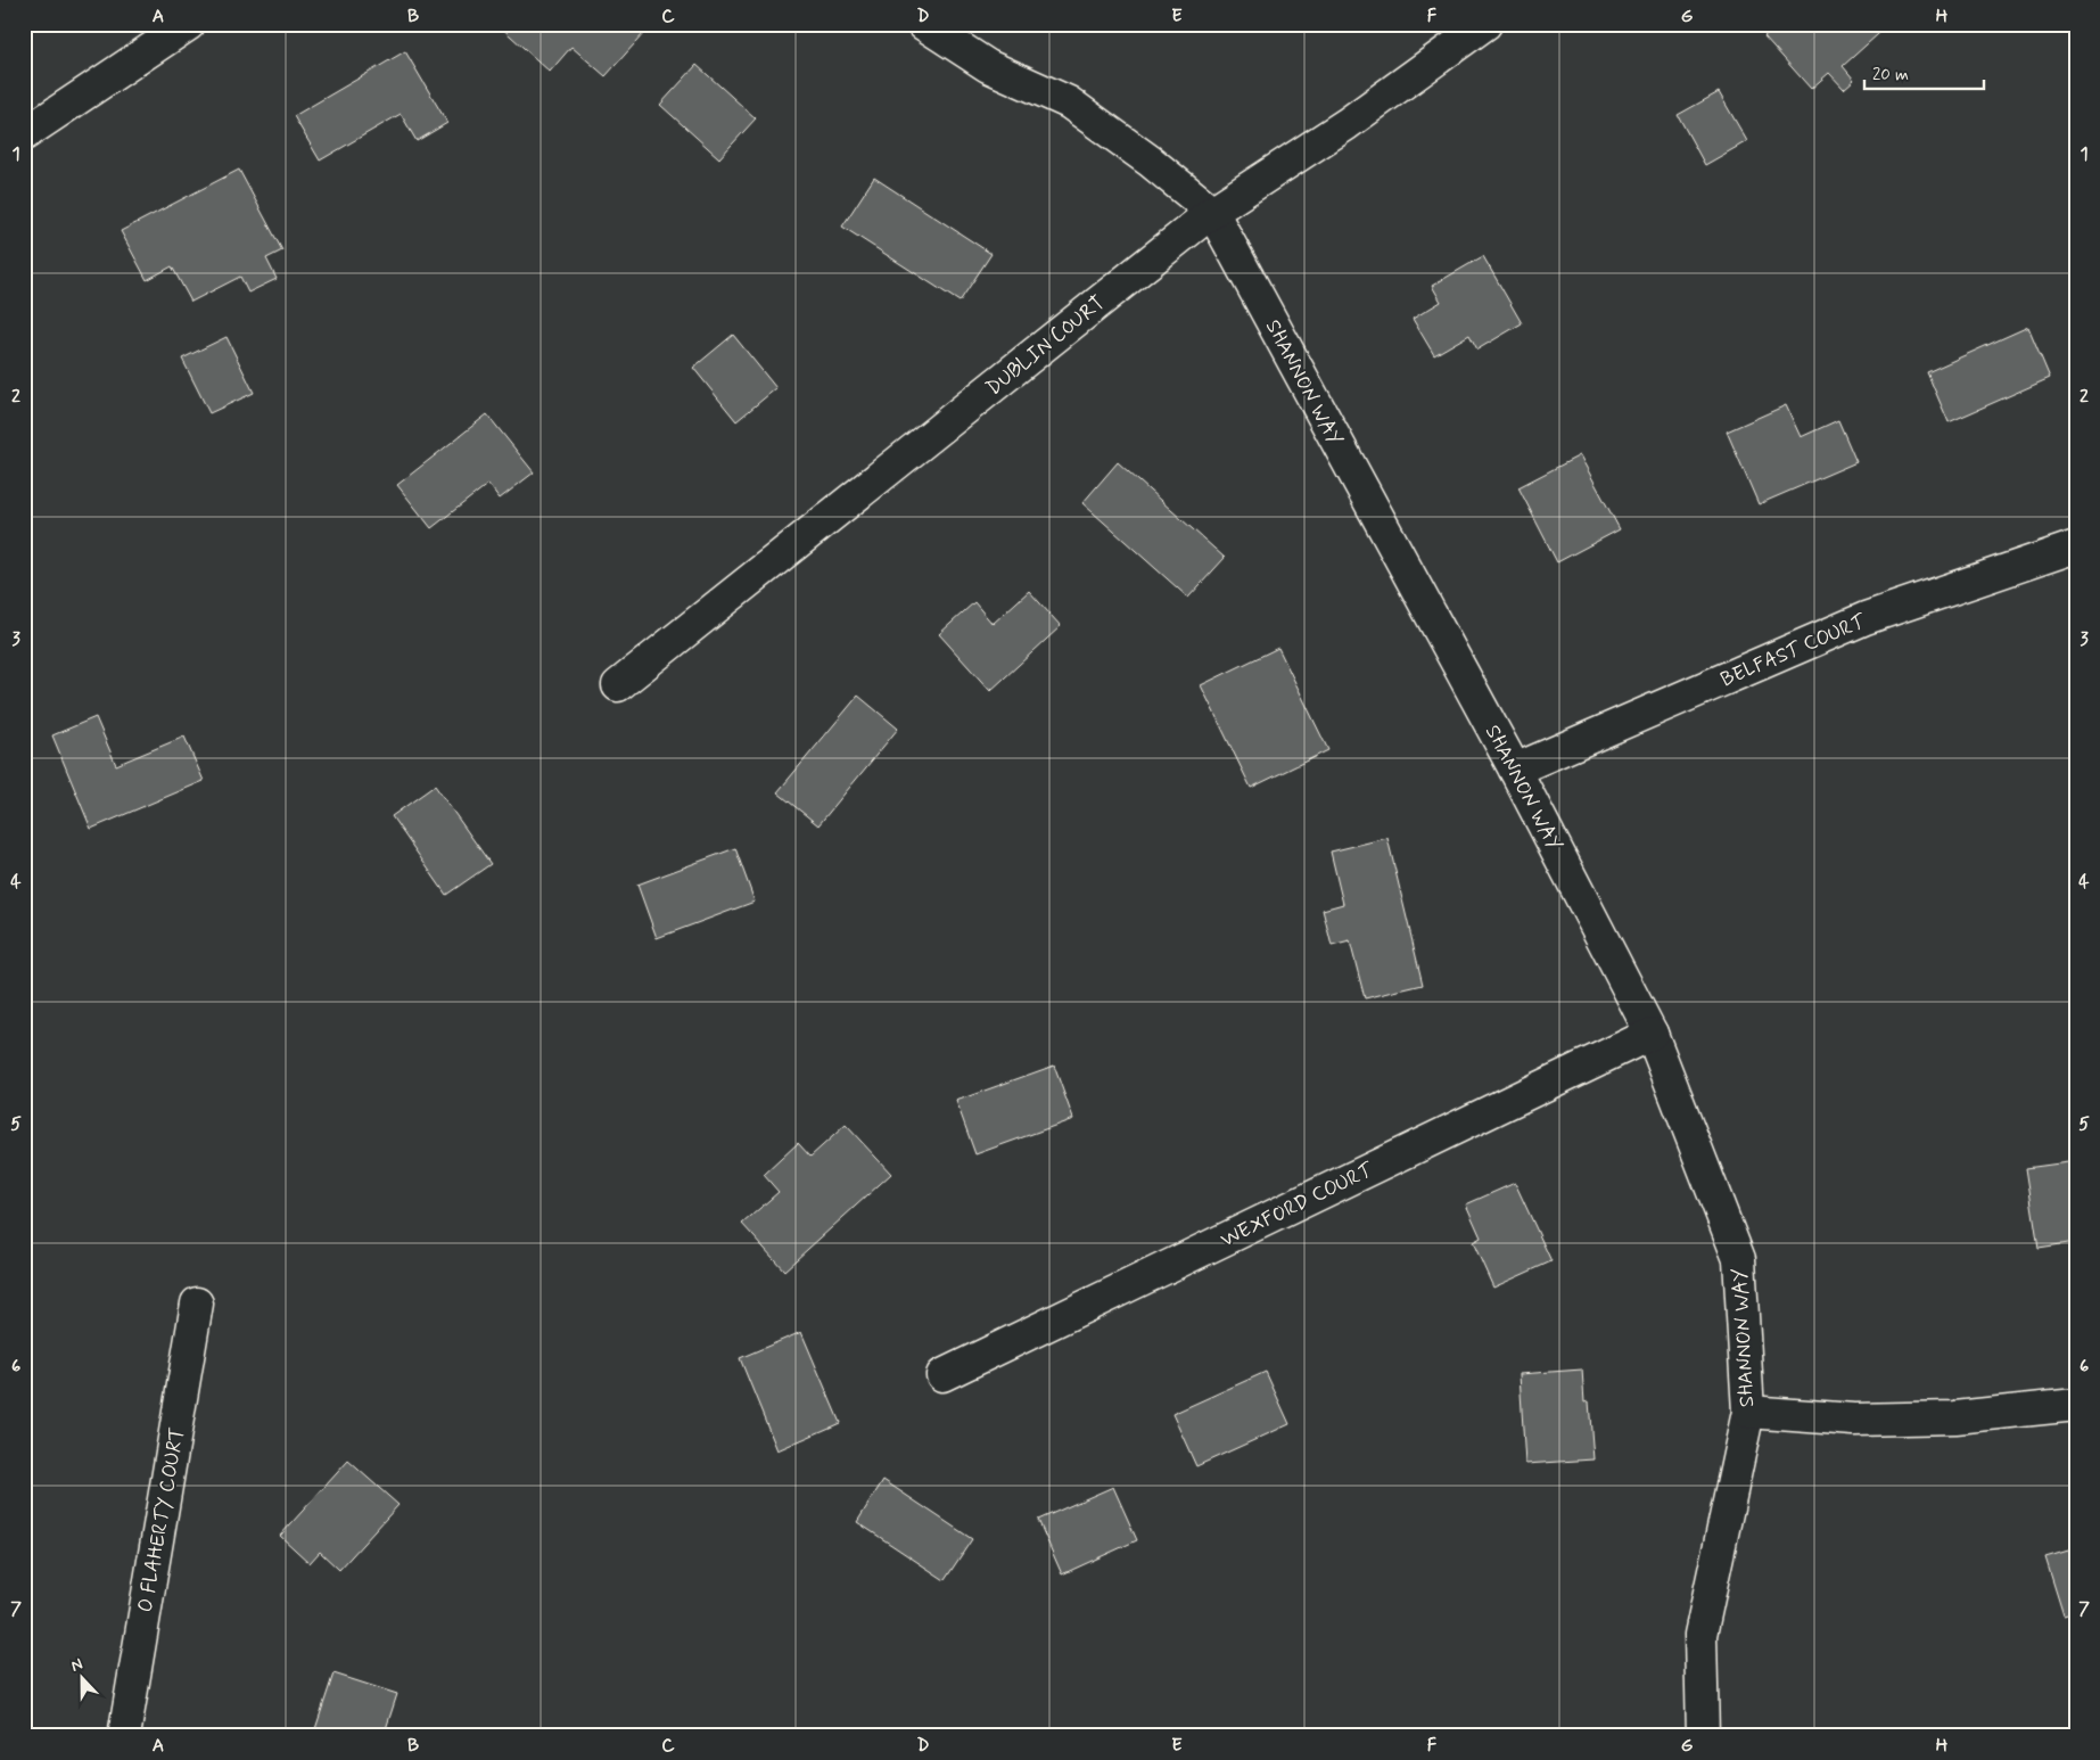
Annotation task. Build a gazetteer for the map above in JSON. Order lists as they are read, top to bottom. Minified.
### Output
{"streets":{"street":["DUBLIN COURT","SHANNON WAY","BELFAST COURT","WEXFORD COURT","O FLAHERTY COURT"]},"crossings":[["DUBLIN COURT","SHANNON WAY"],["SHANNON WAY","BELFAST COURT"],["SHANNON WAY","WEXFORD COURT"]],"scale_bar":"20 m","north":"top","grid":{"columns":["A","B","C","D","E","F","G","H"],"rows":["1","2","3","4","5","6","7"]}}
